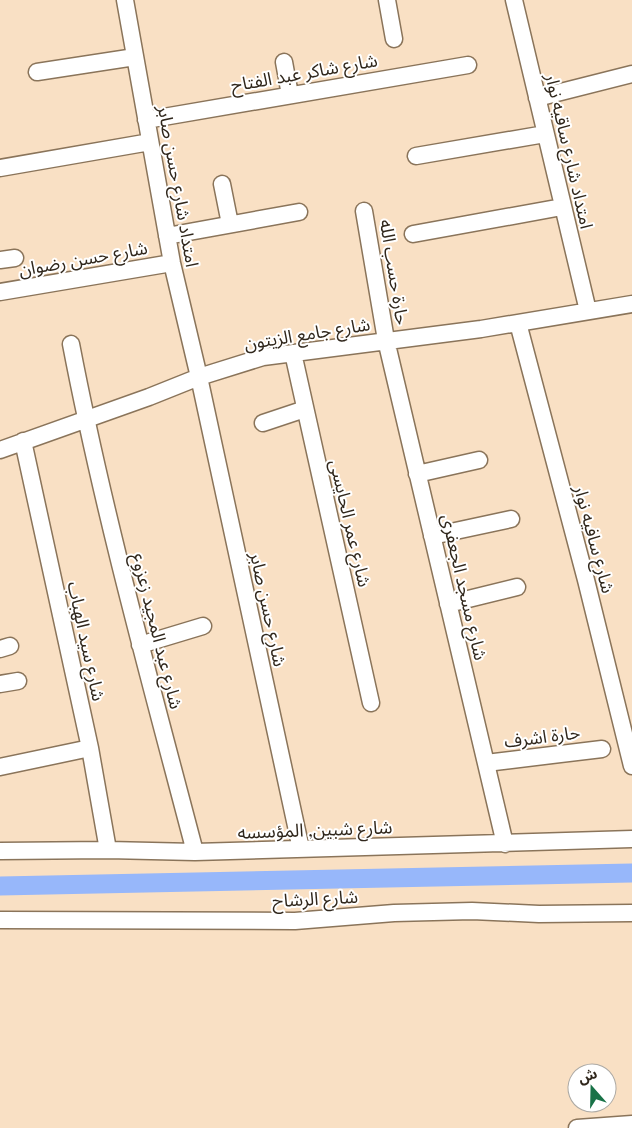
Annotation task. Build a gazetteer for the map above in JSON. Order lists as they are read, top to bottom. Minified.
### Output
{"streets":{"street":["شارع شاكر عبد الفتاح","امتداد شارع ساقيه نوار","امتداد شارع حسن صابر","شارع حسن رضوان","حارة حسب الله","شارع جامع الزيتون","شارع عمر الحايسى","شارع سافيه نوار","شارع مسجد الجعفرى","شارع حسن صابر","شارع عبد المجيد زعزوع","شارع سيد الهباب","حارة اشرف","شارع شبين, المؤسسه","شارع الرشاح"]},"crossings":[["شارع شاكر عبد الفتاح","امتداد شارع حسن صابر"],["امتداد شارع ساقيه نوار","شارع جامع الزيتون"],["امتداد شارع حسن صابر","شارع حسن رضوان"],["امتداد شارع حسن صابر","شارع جامع الزيتون"],["امتداد شارع حسن صابر","شارع حسن صابر"],["حارة حسب الله","شارع جامع الزيتون"],["حارة حسب الله","شارع مسجد الجعفرى"],["شارع جامع الزيتون","شارع عمر الحايسى"],["شارع جامع الزيتون","شارع سافيه نوار"],["شارع جامع الزيتون","شارع مسجد الجعفرى"],["شارع جامع الزيتون","شارع حسن صابر"],["شارع جامع الزيتون","شارع عبد المجيد زعزوع"],["شارع جامع الزيتون","شارع سيد الهباب"],["شارع مسجد الجعفرى","حارة اشرف"],["شارع مسجد الجعفرى","شارع شبين, المؤسسه"],["شارع حسن صابر","شارع شبين, المؤسسه"],["شارع عبد المجيد زعزوع","شارع شبين, المؤسسه"],["شارع سيد الهباب","شارع شبين, المؤسسه"]],"north":"top"}
